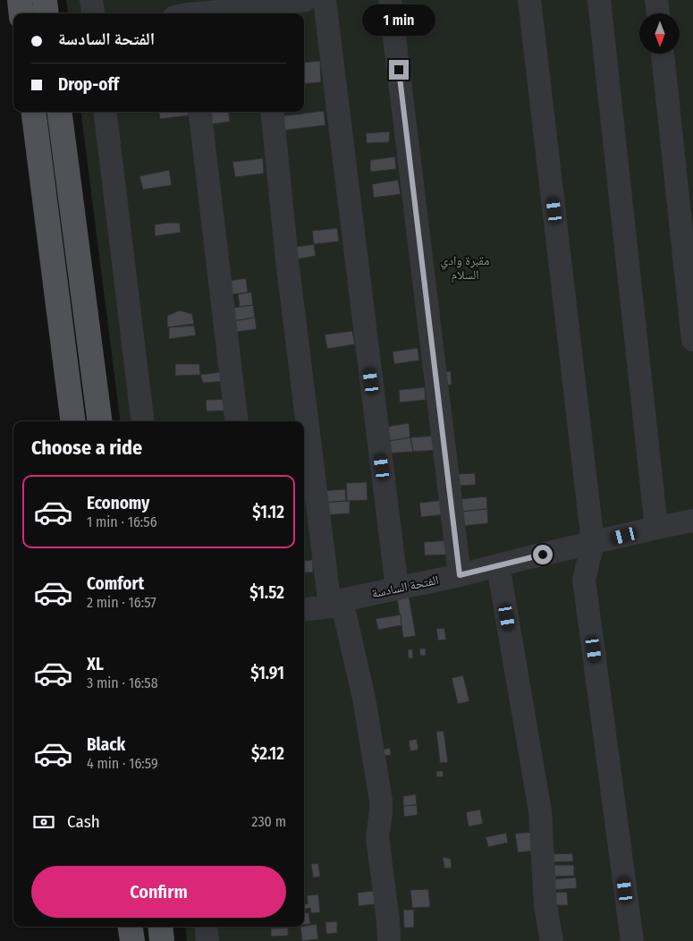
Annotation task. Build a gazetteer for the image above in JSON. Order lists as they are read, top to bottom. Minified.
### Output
{"streets":{"street":["الفتحة السادسة"]},"parks":["مقبرة وادي السلام"],"north":"bottom","page":{"bubble":"1 min","banner":["الفتحة السادسة","Drop-off"],"heading":"Choose a ride","list":[{"name":"Economy","note":"1 min · 16:56","value":"$1.12"},{"name":"Comfort","note":"2 min · 16:57","value":"$1.52"},{"name":"XL","note":"3 min · 16:58","value":"$1.91"},{"name":"Black","note":"4 min · 16:59","value":"$2.12"}],"pay":["Cash","230 m"],"buttons":"Confirm"}}
